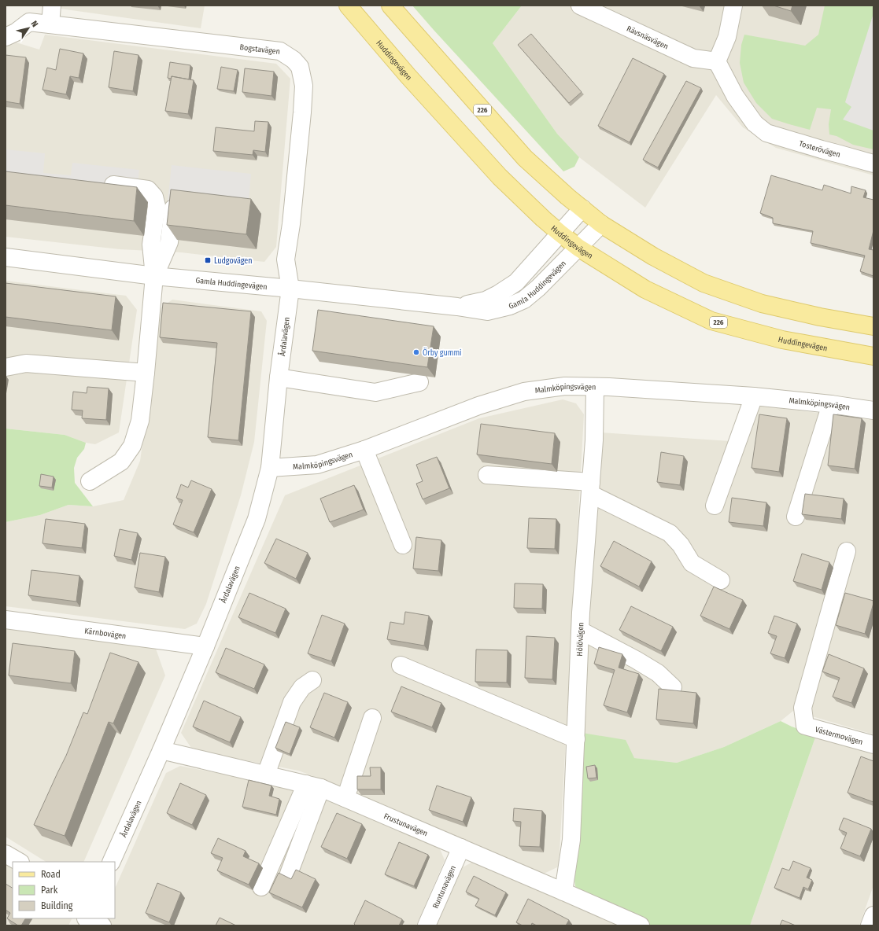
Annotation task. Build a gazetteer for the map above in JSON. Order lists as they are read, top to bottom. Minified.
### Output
{"streets":{"main road":["Huddingevägen","226"],"street":["Rävsnäsvägen","Bogstavägen","Tosterövägen","Gamla Huddingevägen","Årdalavägen","Malmköpingsvägen","Kärnbovägen","Hölövägen","Västermovägen","Frustunavägen","Runtunavägen"]},"crossings":[["Rävsnäsvägen","Tosterövägen"],["Bogstavägen","Gamla Huddingevägen"],["Bogstavägen","Årdalavägen"],["Huddingevägen","Gamla Huddingevägen"],["226","Gamla Huddingevägen"],["Gamla Huddingevägen","Årdalavägen"],["Årdalavägen","Malmköpingsvägen"],["Årdalavägen","Kärnbovägen"],["Årdalavägen","Frustunavägen"],["Malmköpingsvägen","Hölövägen"],["Hölövägen","Frustunavägen"],["Frustunavägen","Runtunavägen"]],"places":{"transit":["Ludgovägen"],"other":["Örby gummi"]},"legend":["Road","Park","Building"],"north":"top right"}
